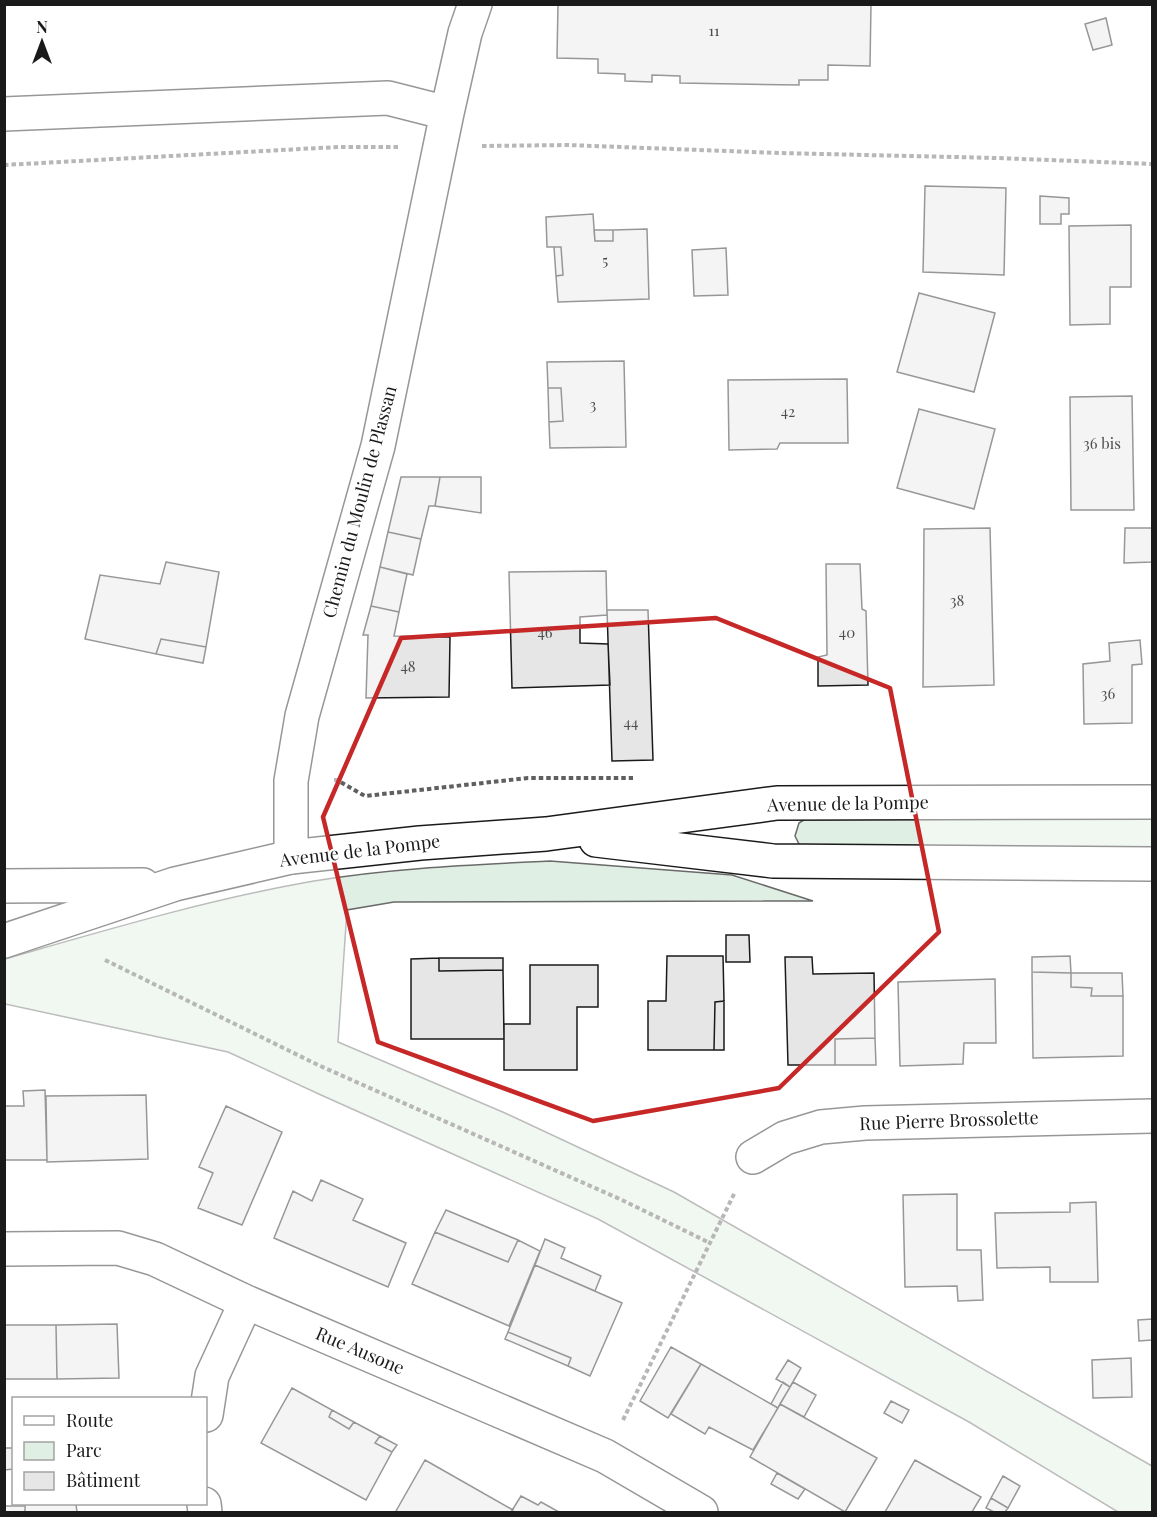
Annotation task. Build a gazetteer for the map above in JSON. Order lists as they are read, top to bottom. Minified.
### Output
{"streets":{"street":["Chemin du Moulin de Plassan","Avenue de la Pompe","Rue Pierre Brossolette","Rue Ausone"]},"crossings":[["Chemin du Moulin de Plassan","Avenue de la Pompe"]],"house_numbers":["11","5","3","42","36 bis","38","46","40","48","36","44"],"legend":["Route","Parc","Bâtiment"],"north":"top"}
